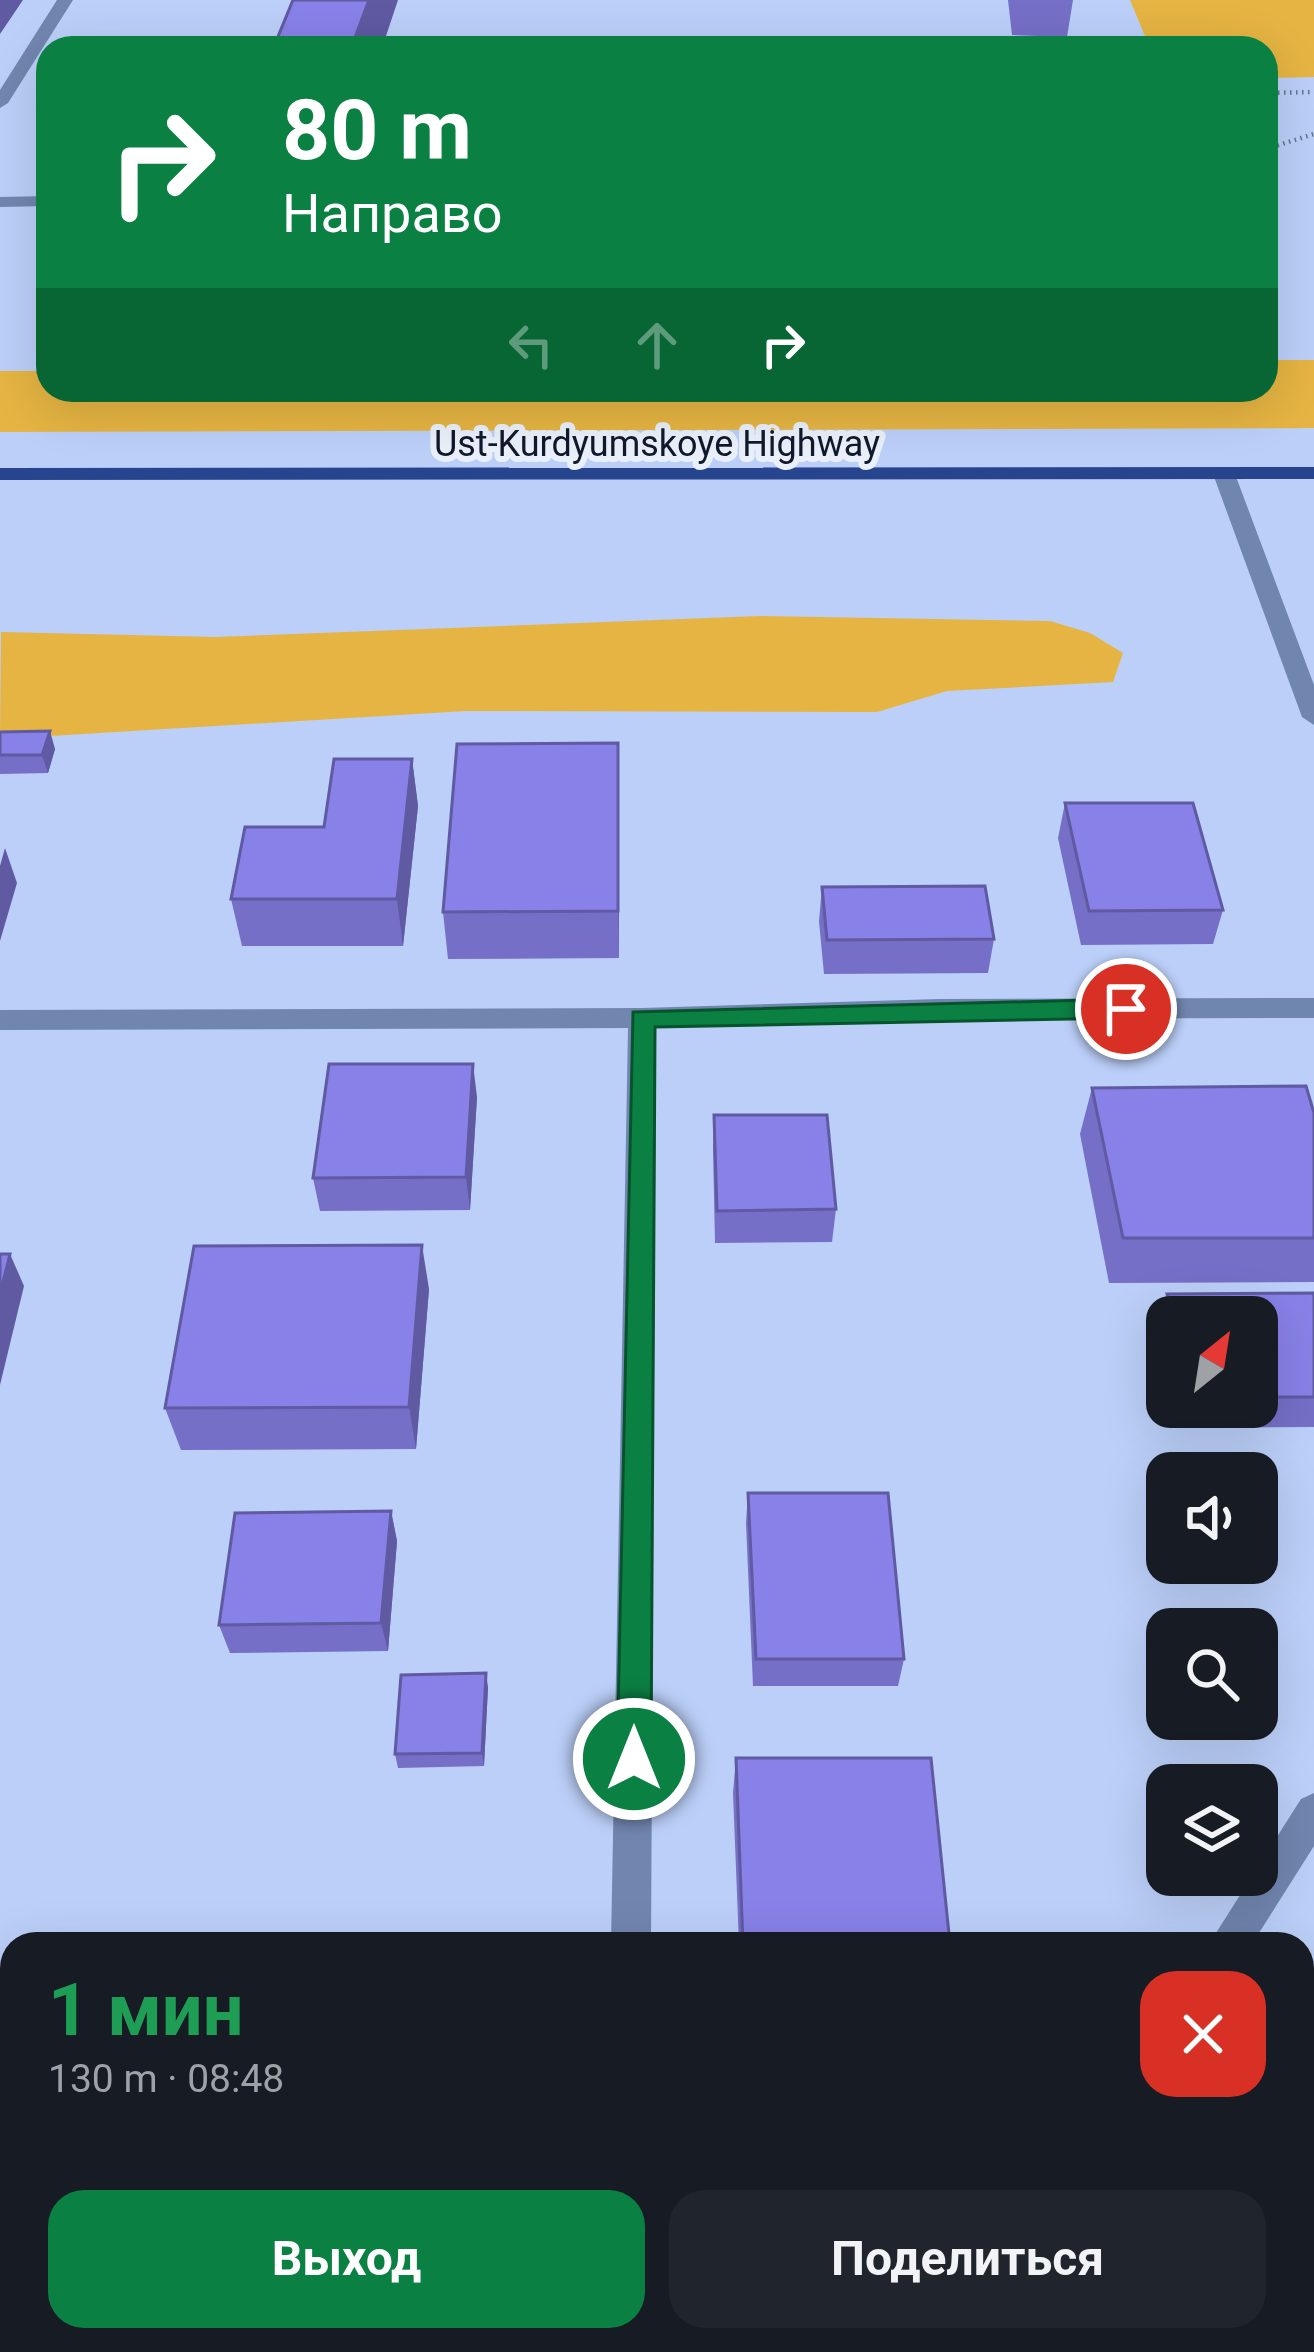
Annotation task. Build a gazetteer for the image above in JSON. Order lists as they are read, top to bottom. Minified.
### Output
{"streets":{"main road":["Ust-Kurdyumskoye Highway"]},"north":"top right","page":{"turn":["80 m","Направо"],"heading":["1 мин","130 m · 08:48"],"buttons":["Выход","Поделиться"]}}
